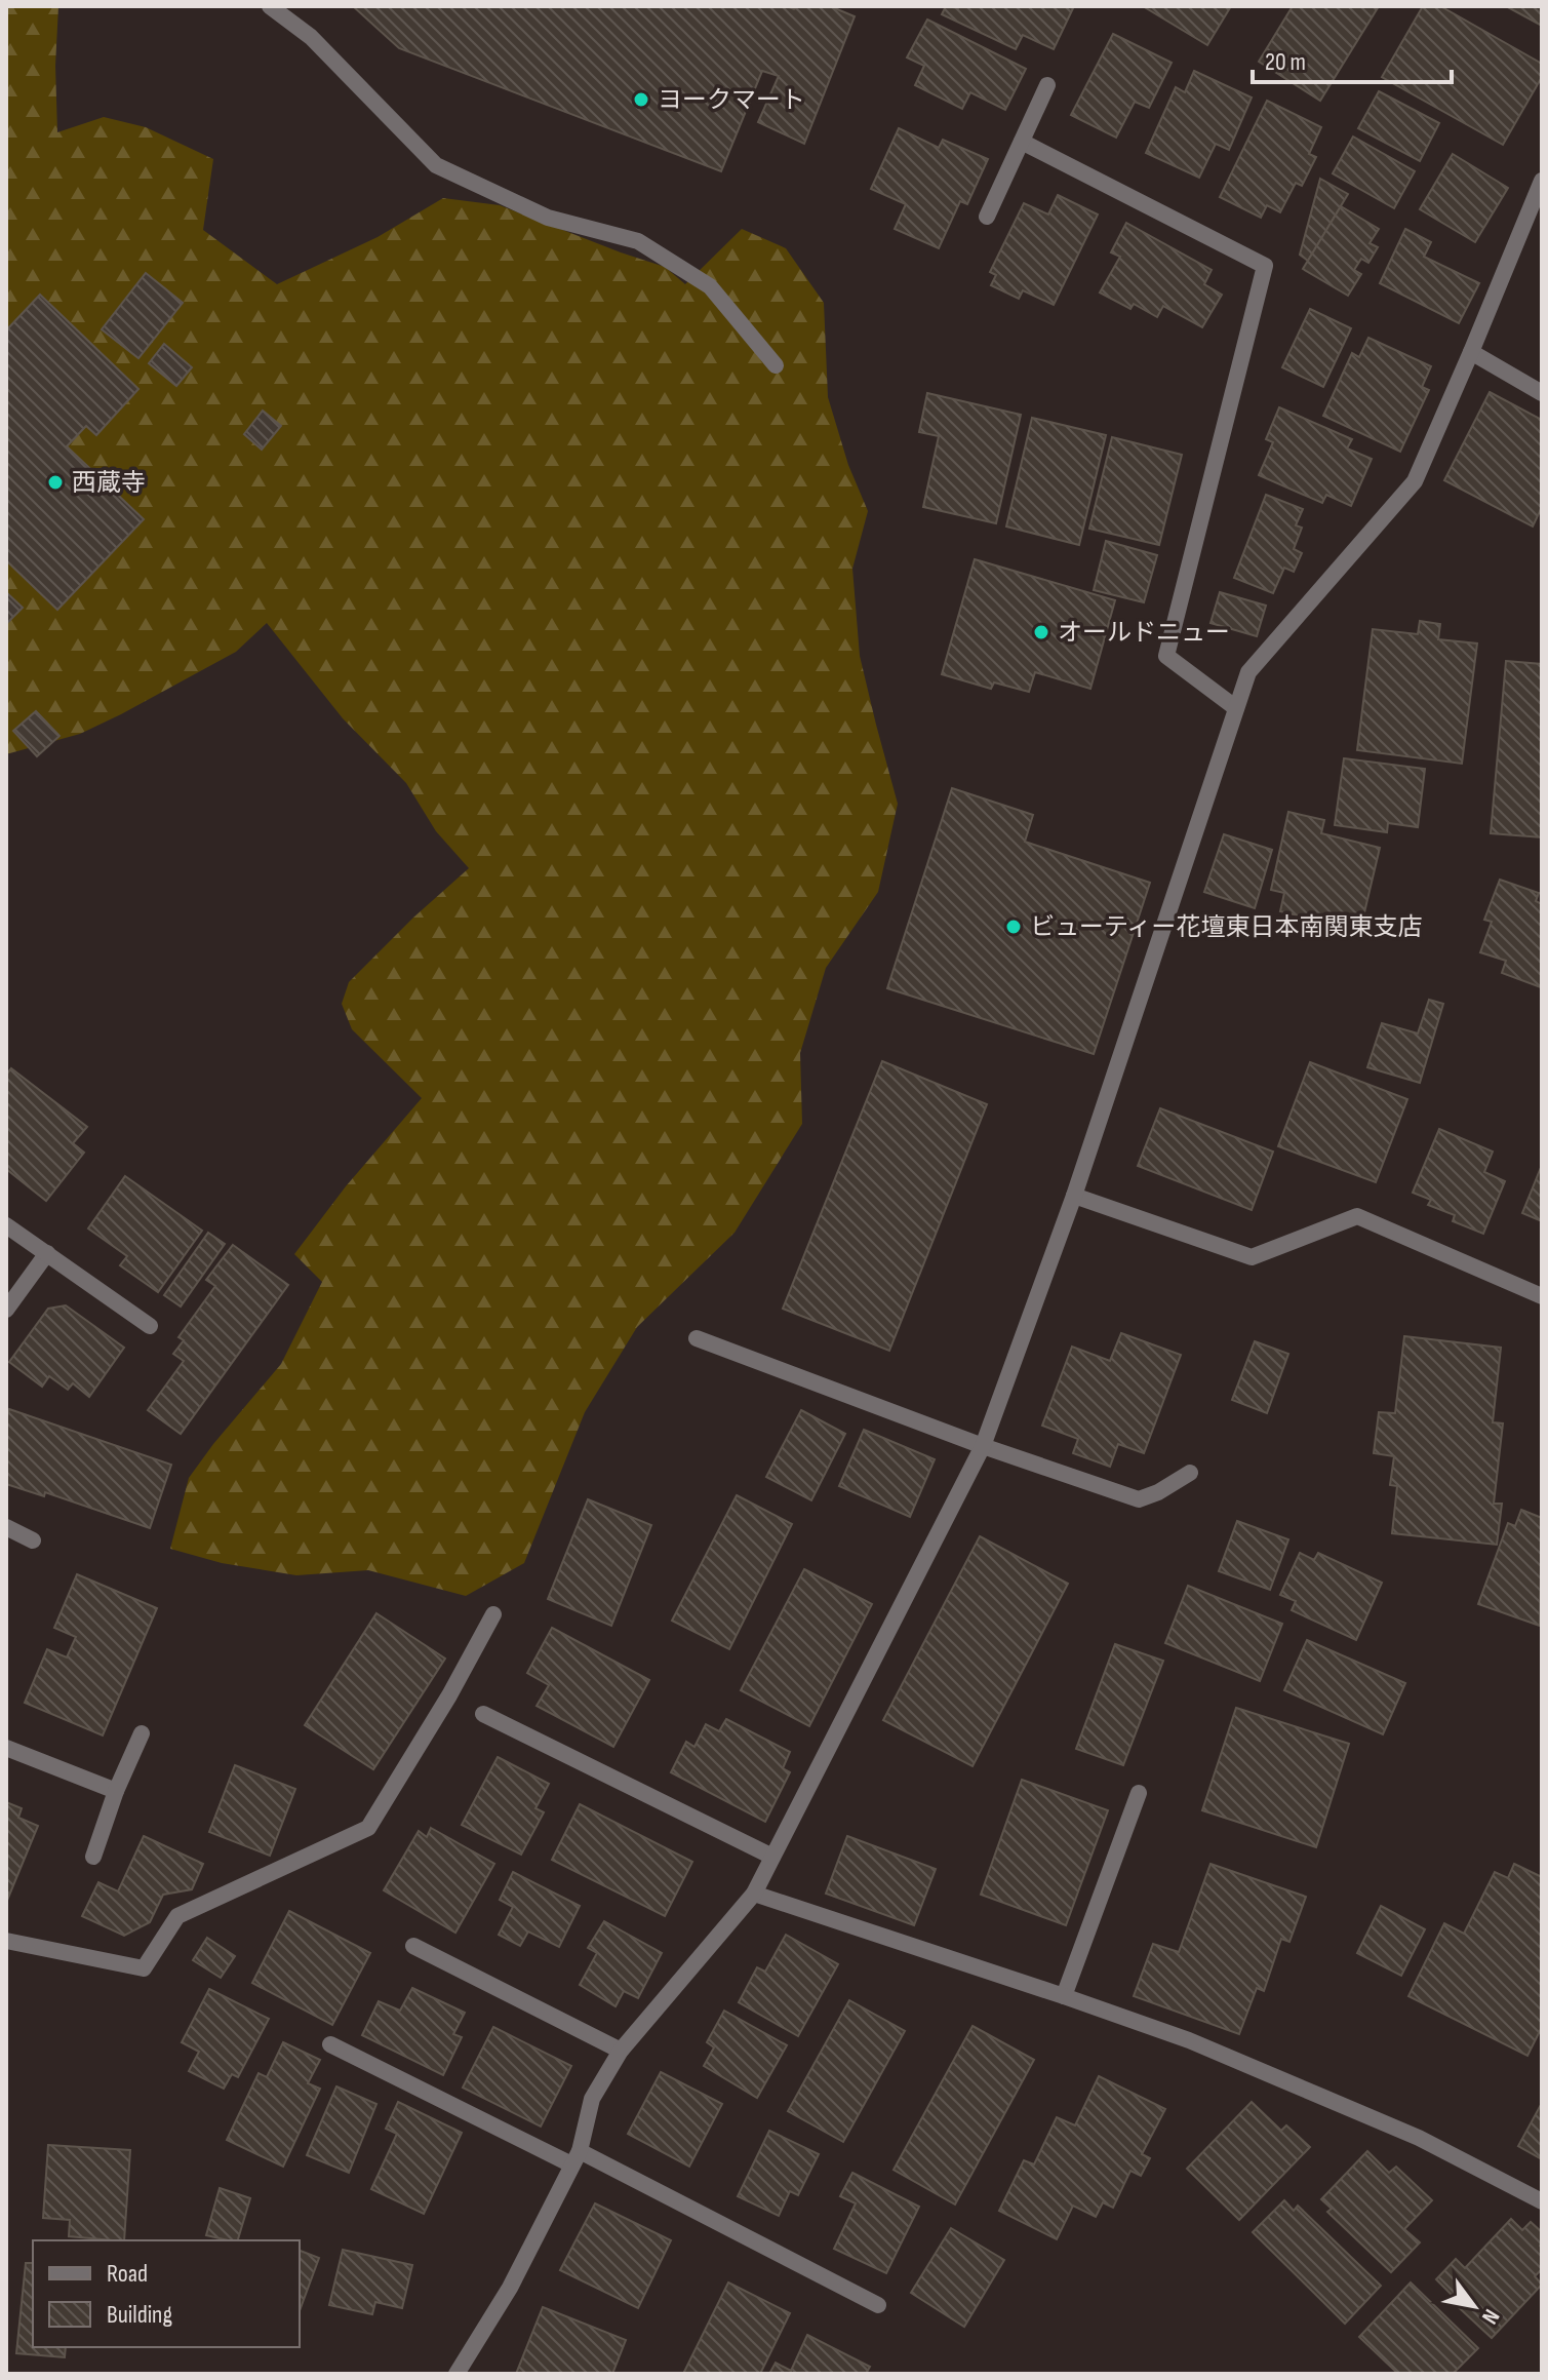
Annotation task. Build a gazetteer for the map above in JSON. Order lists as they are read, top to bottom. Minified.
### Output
{"places":["ヨークマート","西蔵寺","オールドニュー","ビューティー花壇東日本南関東支店"],"legend":["Road","Building"],"scale_bar":"20 m","north":"bottom right"}
